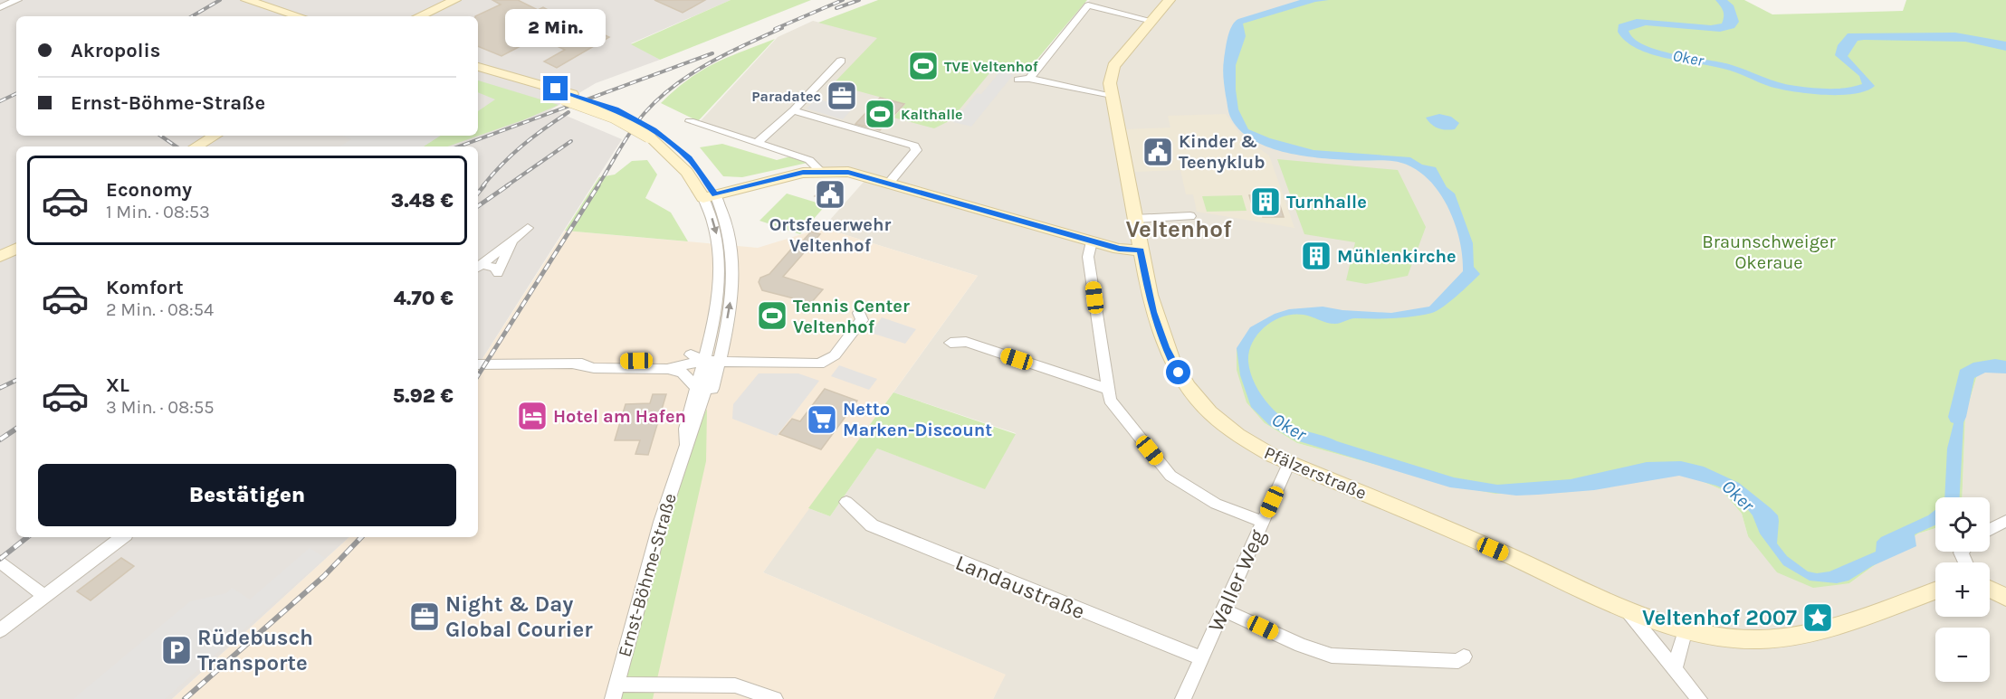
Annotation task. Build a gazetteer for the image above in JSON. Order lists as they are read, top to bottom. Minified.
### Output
{"streets":{"street":["Pfälzerstraße","Ernst-Böhme-Straße","Waller Weg","Landaustraße"]},"crossings":[["Pfälzerstraße","Waller Weg"],["Waller Weg","Landaustraße"]],"districts":["Veltenhof"],"water":["Oker"],"parks":["Braunschweiger Okeraue"],"places":{"sports":["TVE Veltenhof","Kalthalle","Tennis Center Veltenhof"],"office":["Paradatec","Night & Day Global Courier"],"public building":["Kinder & Teenyklub","Ortsfeuerwehr Veltenhof"],"building":["Turnhalle","Mühlenkirche"],"hotel":["Hotel am Hafen"],"supermarket":["Netto Marken-Discount"],"place":["Veltenhof 2007"],"parking":["Rüdebusch Transporte"]},"page":{"bubble":"2 Min.","banner":["Akropolis","Ernst-Böhme-Straße"],"list":[{"name":"Economy","note":"1 Min. · 08:53","value":"3.48 €"},{"name":"Komfort","note":"2 Min. · 08:54","value":"4.70 €"},{"name":"XL","note":"3 Min. · 08:55","value":"5.92 €"}],"buttons":"Bestätigen","map_buttons":["+","−"]}}
